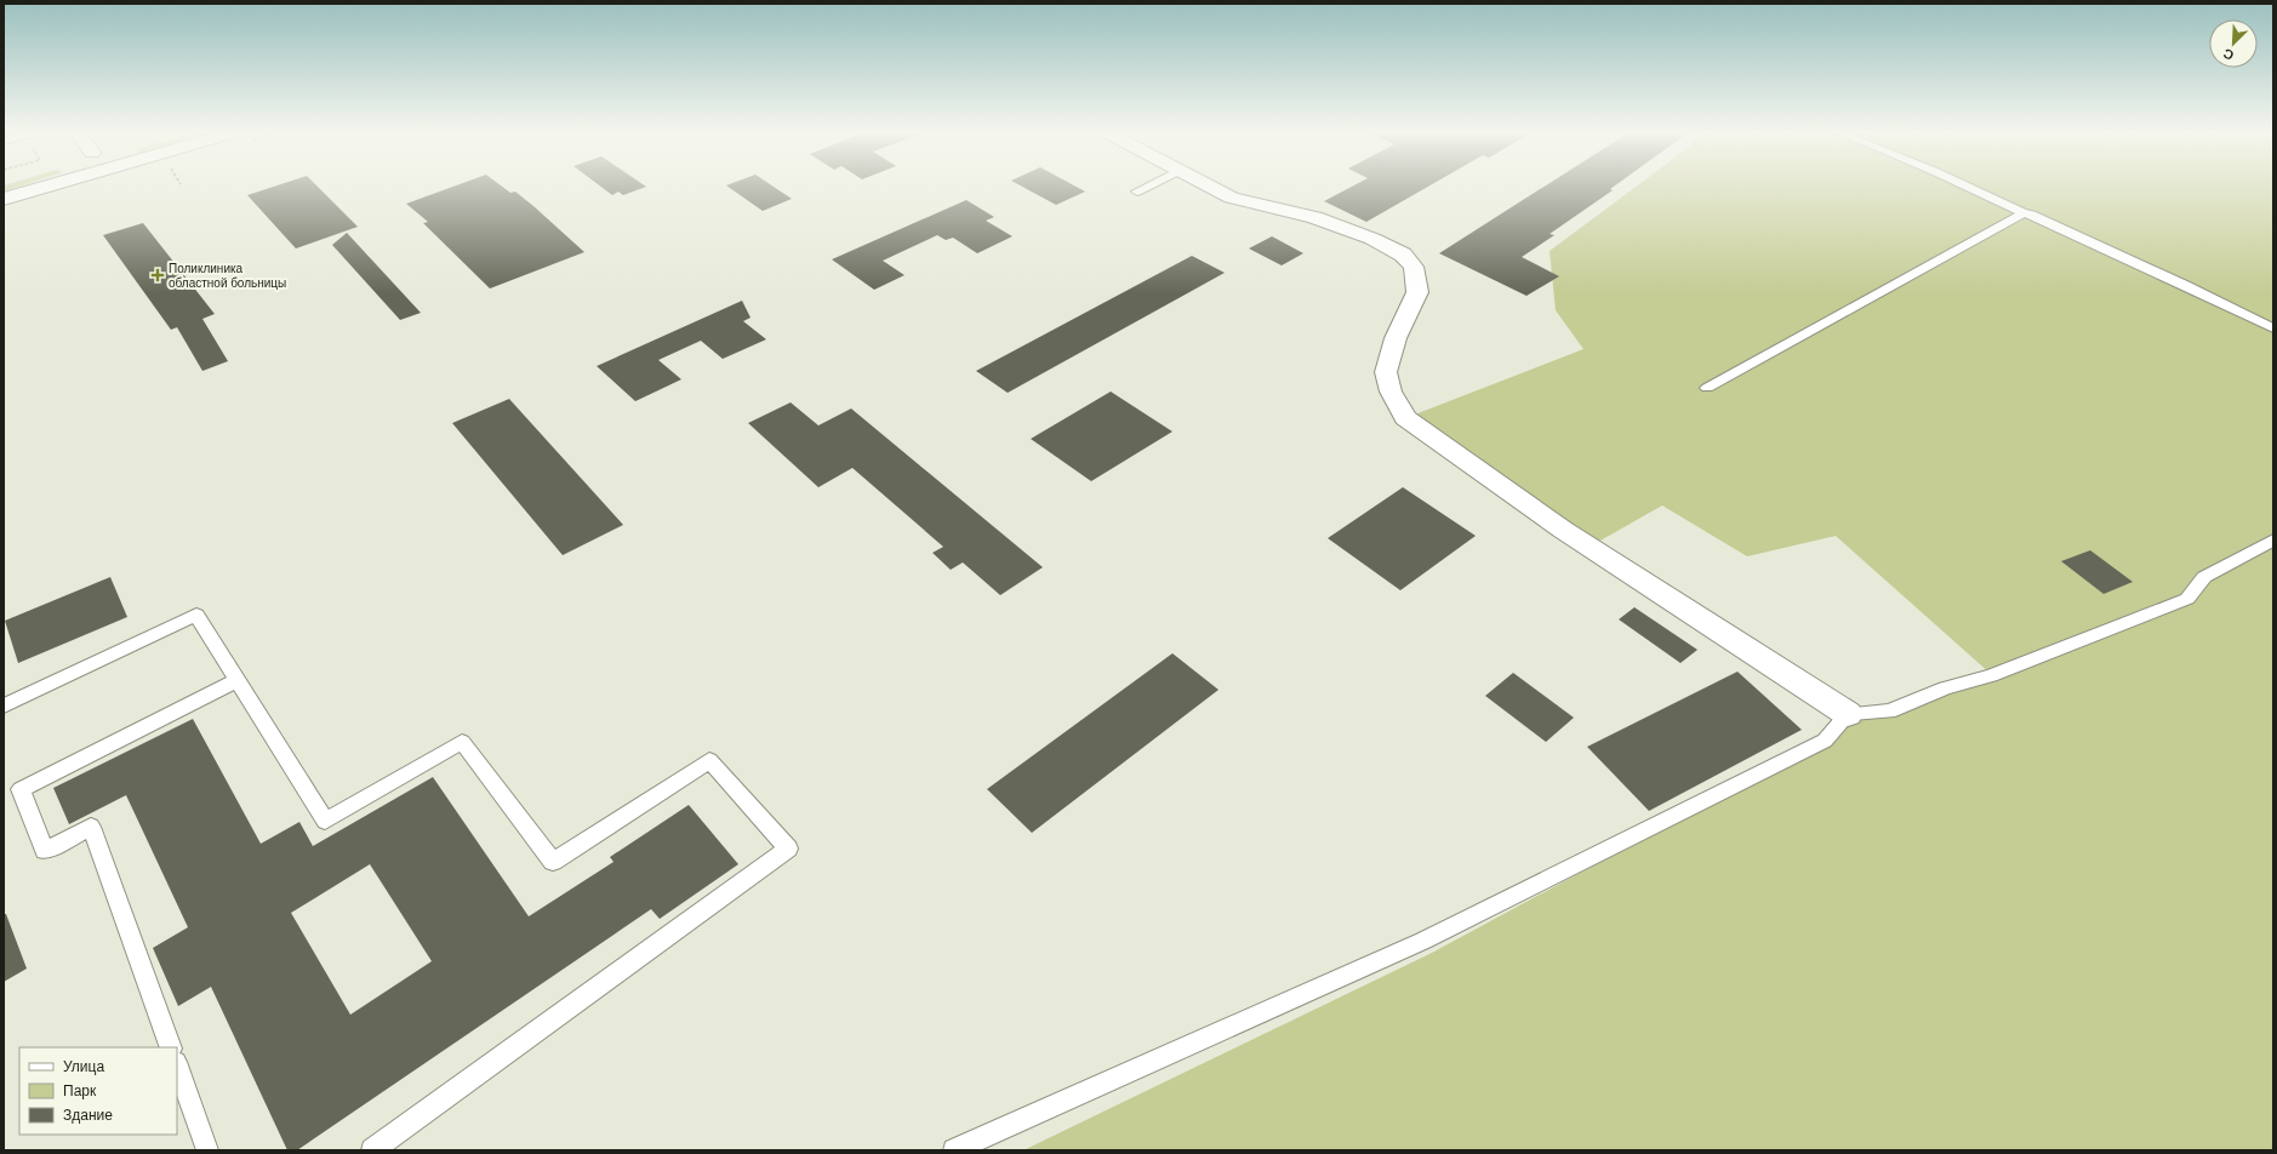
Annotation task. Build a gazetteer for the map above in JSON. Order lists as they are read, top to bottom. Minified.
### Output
{"places":{"health":["Поликлиника областной больницы"]},"legend":["Улица","Парк","Здание"],"north":"bottom left"}
